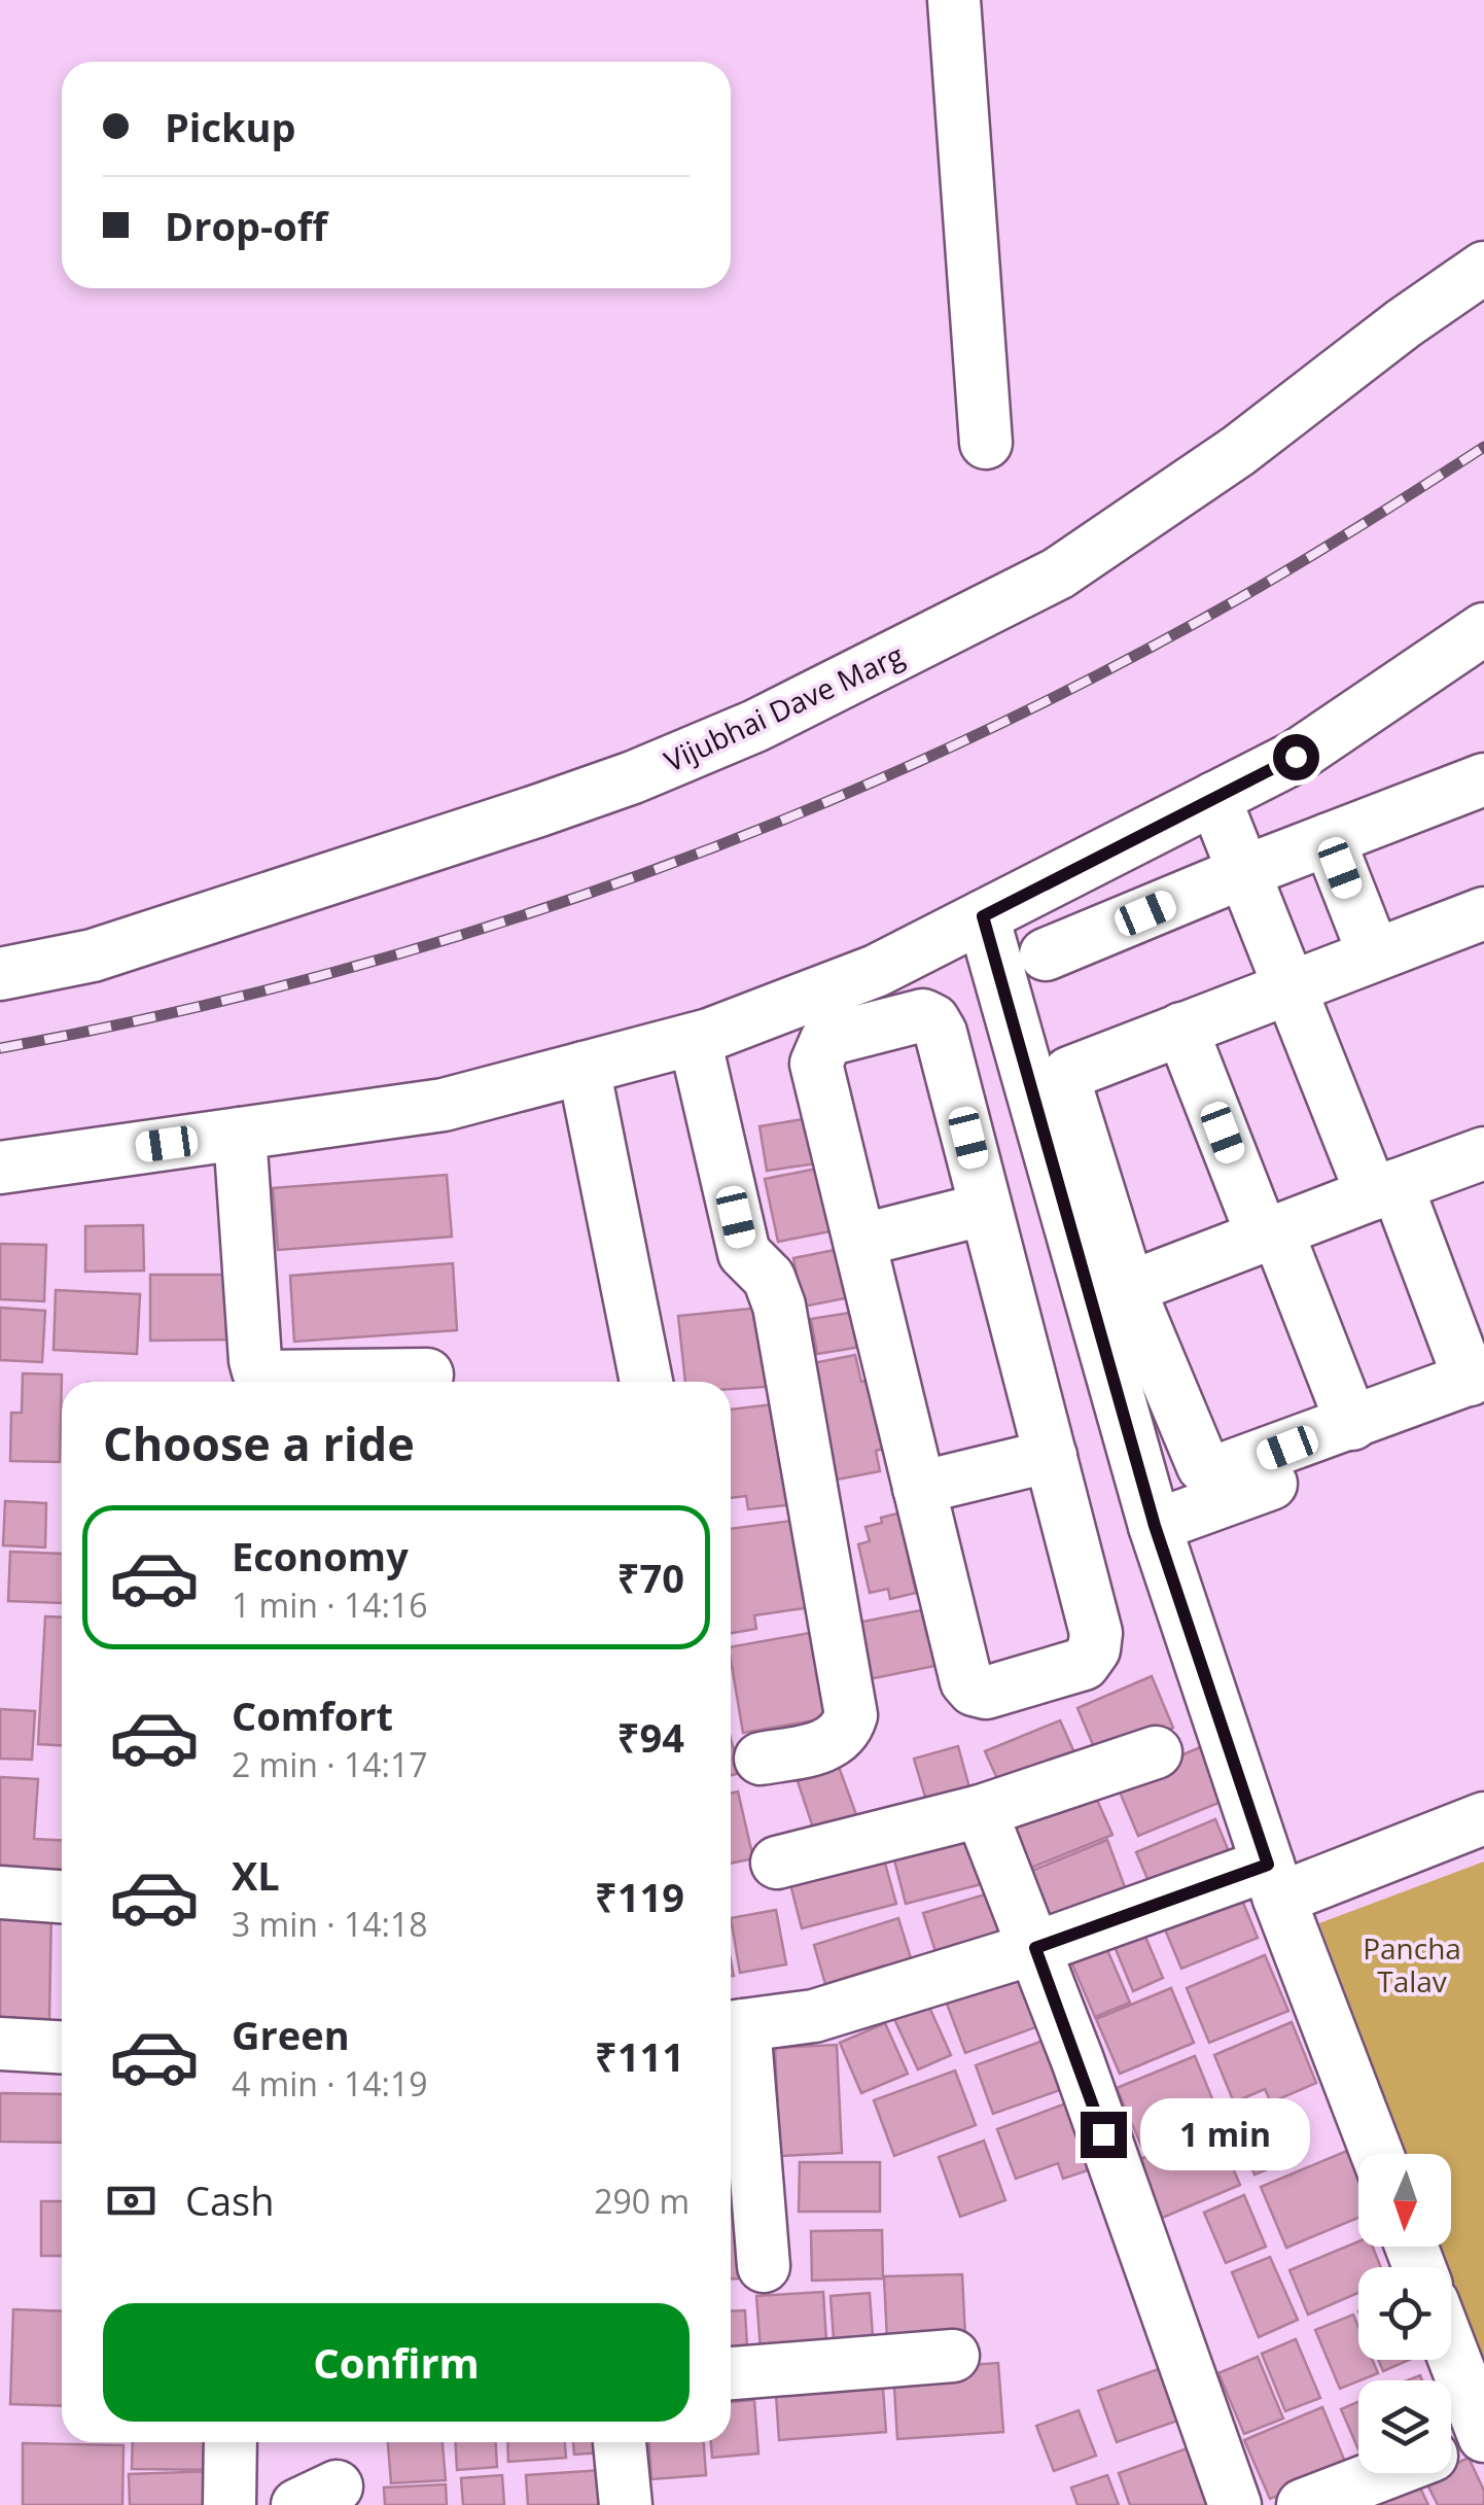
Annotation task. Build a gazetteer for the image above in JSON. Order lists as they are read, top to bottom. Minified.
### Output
{"streets":{"street":["Vijubhai Dave Marg"]},"parks":["Pancha Talav"],"north":"bottom","page":{"banner":["Pickup","Drop-off"],"heading":"Choose a ride","list":[{"name":"Economy","note":"1 min · 14:16","value":"₹70"},{"name":"Comfort","note":"2 min · 14:17","value":"₹94"},{"name":"XL","note":"3 min · 14:18","value":"₹119"},{"name":"Green","note":"4 min · 14:19","value":"₹111"}],"bubble":"1 min","pay":["Cash","290 m"],"buttons":"Confirm"}}
